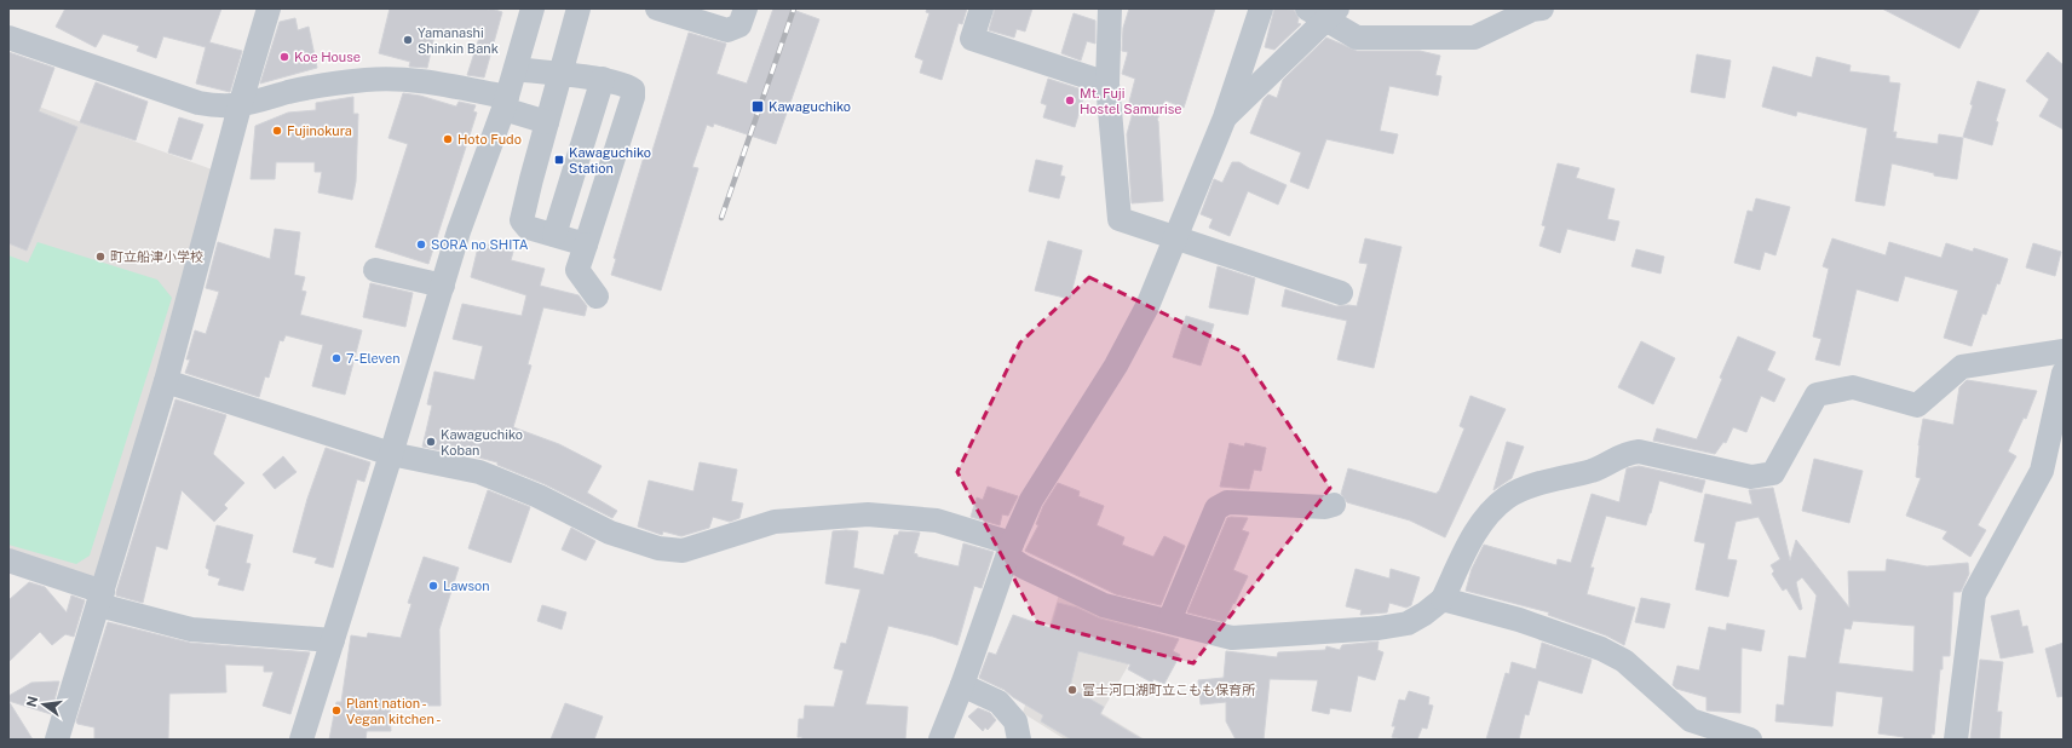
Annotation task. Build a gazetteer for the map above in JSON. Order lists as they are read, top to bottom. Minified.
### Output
{"places":{"other":["Yamanashi Shinkin Bank","Koe House","Mt. Fuji Hostel Samurise","Fujinokura","Hoto Fudo","SORA no SHITA","町立船津小学校","7-Eleven","Kawaguchiko Koban","Lawson","富士河口湖町立こもも保育所","Plant nation - Vegan kitchen -"],"transit":["Kawaguchiko","Kawaguchiko Station"]},"north":"left"}
